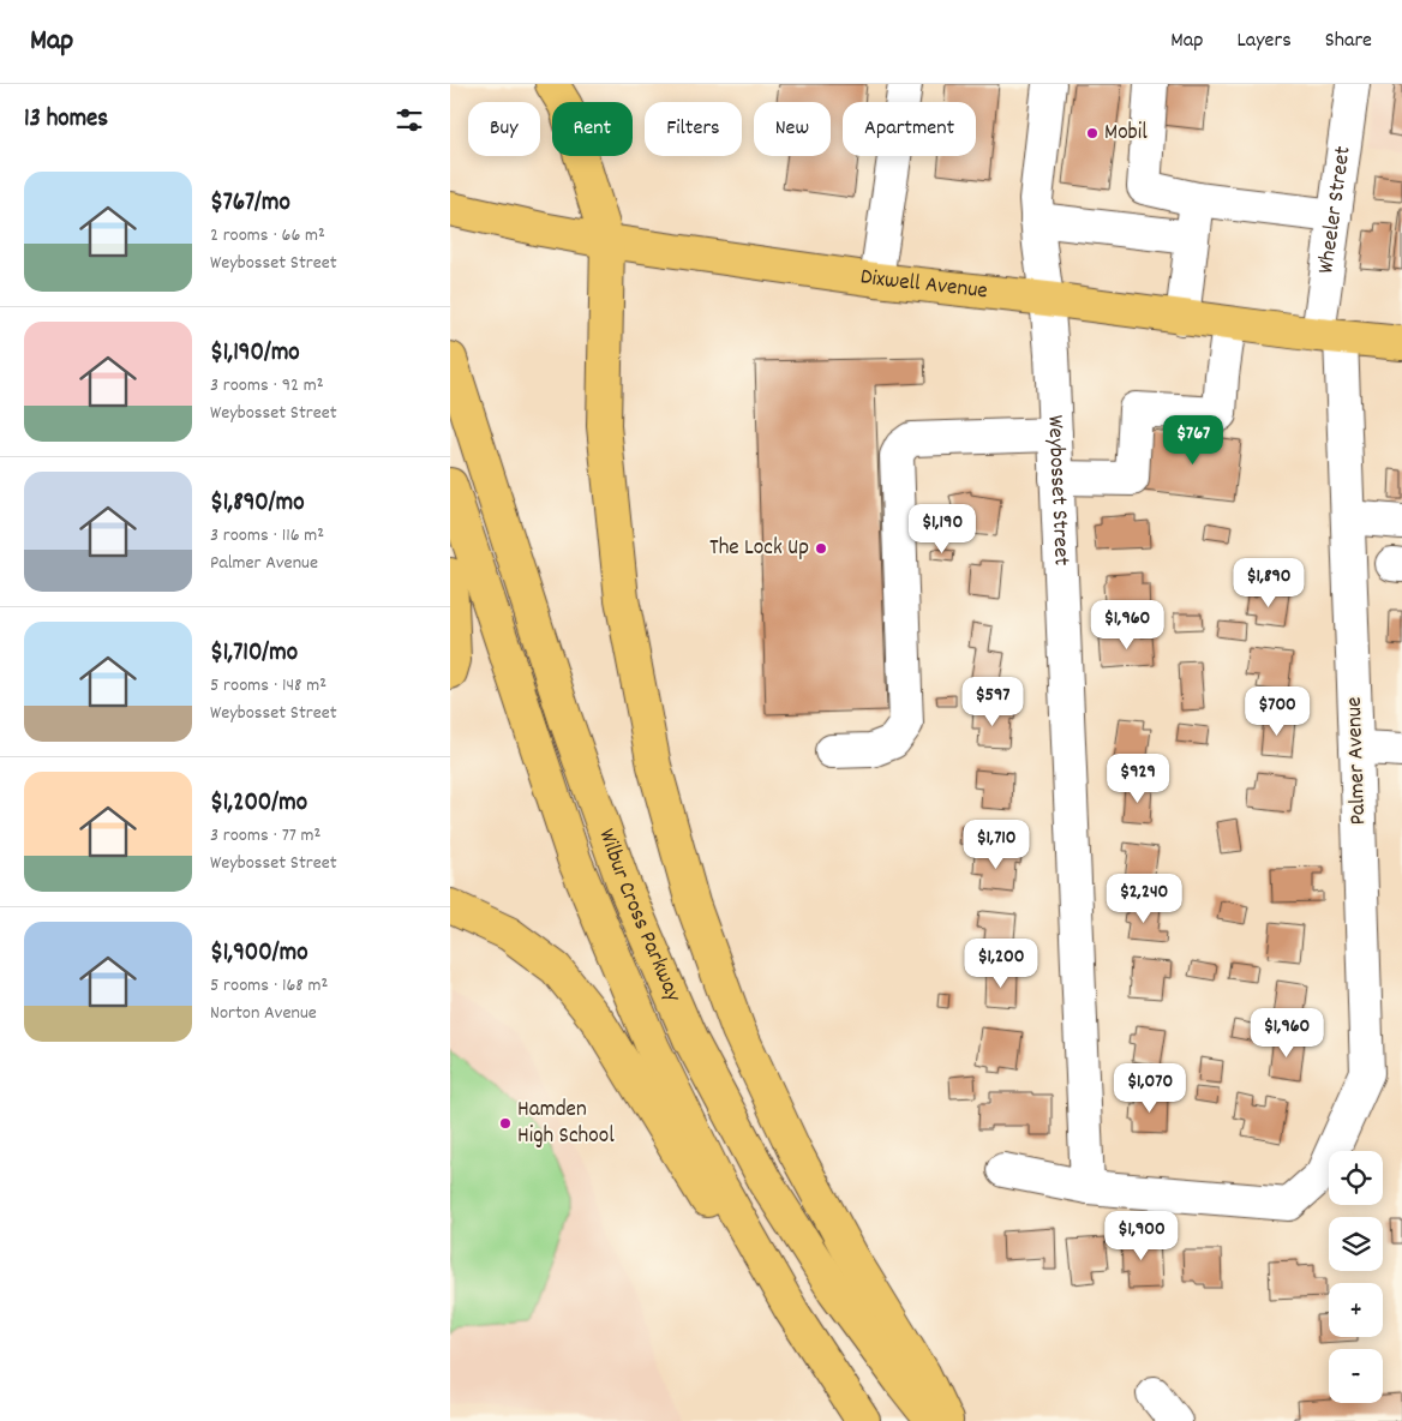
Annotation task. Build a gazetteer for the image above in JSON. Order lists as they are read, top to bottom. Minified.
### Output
{"streets":{"main road":["Dixwell Avenue","Wilbur Cross Parkway"],"street":["Wheeler Street","Weybosset Street","Palmer Avenue"]},"crossings":[["Wheeler Street","Dixwell Avenue"],["Wheeler Street","Palmer Avenue"],["Dixwell Avenue","Weybosset Street"],["Dixwell Avenue","Palmer Avenue"],["Weybosset Street","Palmer Avenue"]],"places":["Mobil","The Lock Up","Hamden High School"],"page":{"header":"Map","nav":["Map","Layers","Share"],"heading":"13 homes","chip":["Buy","Rent","Filters","New","Apartment"],"list":[{"name":"$767/mo","note":"2 rooms · 66 m² · Weybosset Street"},{"name":"$1,190/mo","note":"3 rooms · 92 m² · Weybosset Street"},{"name":"$1,890/mo","note":"3 rooms · 116 m² · Palmer Avenue"},{"name":"$1,710/mo","note":"5 rooms · 148 m² · Weybosset Street"},{"name":"$1,200/mo","note":"3 rooms · 77 m² · Weybosset Street"},{"name":"$1,900/mo","note":"5 rooms · 168 m² · Norton Avenue"}],"price":["$767","$1,190","$1,890","$1,960","$597","$700","$929","$1,710","$2,240","$1,200","$1,960","$1,070","$1,900"],"map_buttons":["+","−"]}}
